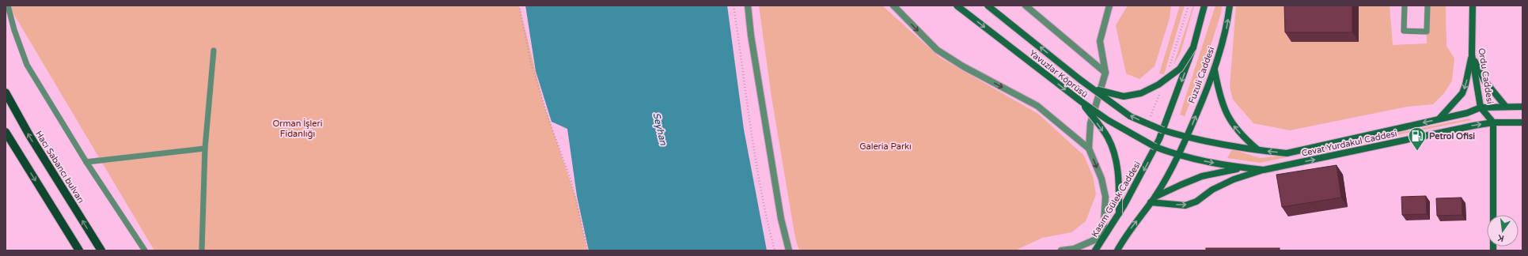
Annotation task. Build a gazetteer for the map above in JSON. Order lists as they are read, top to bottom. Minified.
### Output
{"streets":{"main road":["Yavuzlar Köprüsü","Fuzuli Caddesi","Ordu Caddesi","Cevat Yurdakul Caddesi","Hacı Sabancı bulvarı","Kasım Gülek Caddesi"]},"crossings":[["Yavuzlar Köprüsü","Fuzuli Caddesi"],["Yavuzlar Köprüsü","Cevat Yurdakul Caddesi"],["Yavuzlar Köprüsü","Kasım Gülek Caddesi"],["Fuzuli Caddesi","Cevat Yurdakul Caddesi"],["Fuzuli Caddesi","Kasım Gülek Caddesi"],["Ordu Caddesi","Cevat Yurdakul Caddesi"]],"water":["Seyhan"],"parks":["Orman İşleri Fidanlığı","Galeria Parkı"],"places":{"fuel station":["Petrol Ofisi"]},"north":"bottom"}
